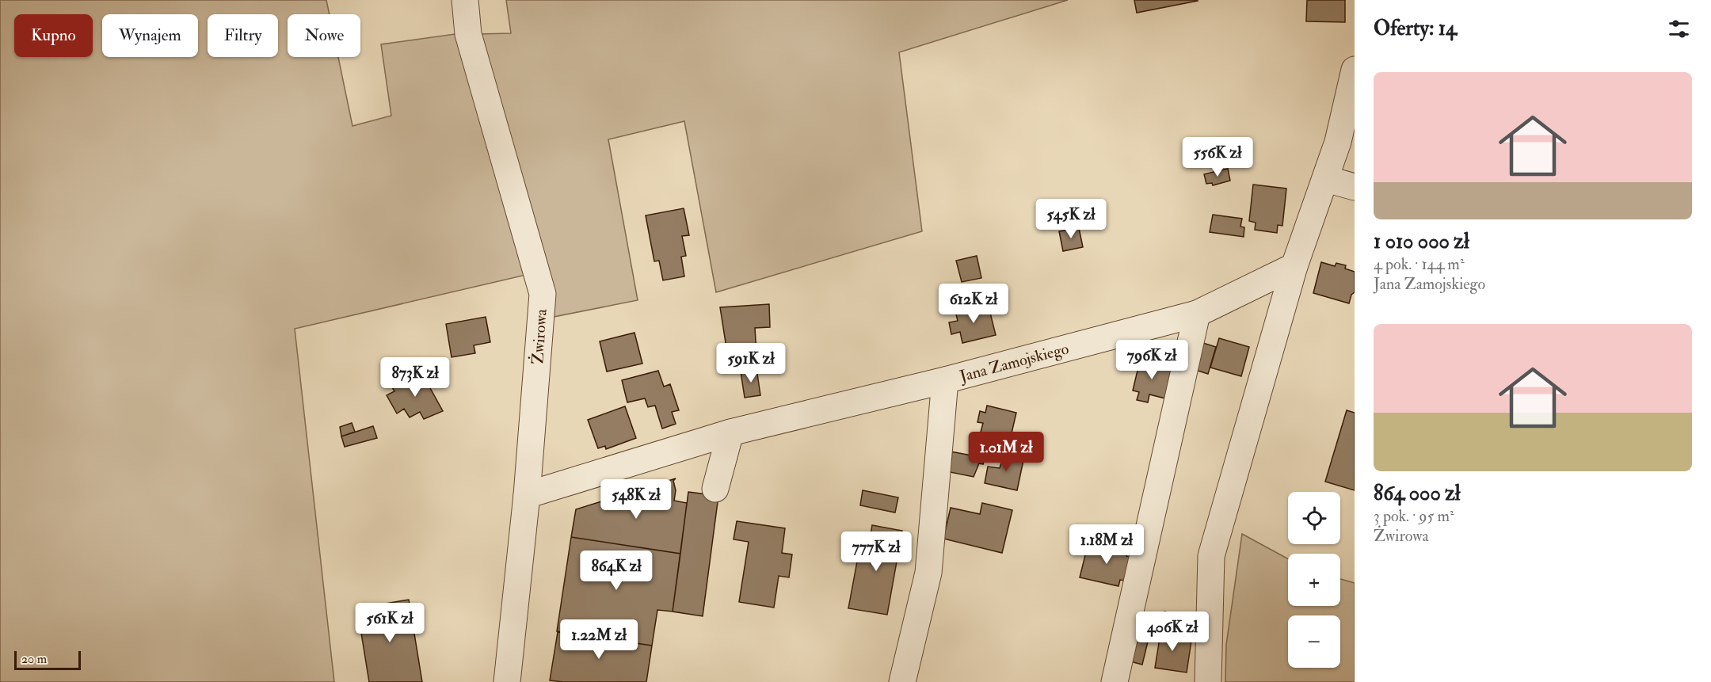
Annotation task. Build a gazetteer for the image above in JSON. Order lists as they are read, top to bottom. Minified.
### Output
{"streets":{"street":["Żwirowa","Jana Zamojskiego"]},"crossings":[["Żwirowa","Jana Zamojskiego"]],"scale_bar":"20 m","page":{"heading":"Oferty: 14","chip":["Kupno","Wynajem","Filtry","Nowe"],"list":[{"name":"1 010 000 zł","note":"4 pok. · 144 m² · Jana Zamojskiego"},{"name":"864 000 zł","note":"3 pok. · 95 m² · Żwirowa"}],"price":["556K zł","545K zł","612K zł","796K zł","591K zł","873K zł","1.01M zł","548K zł","1.18M zł","777K zł","864K zł","561K zł","406K zł","1.22M zł"],"map_buttons":["+","−"],"scale":"20 m"}}
